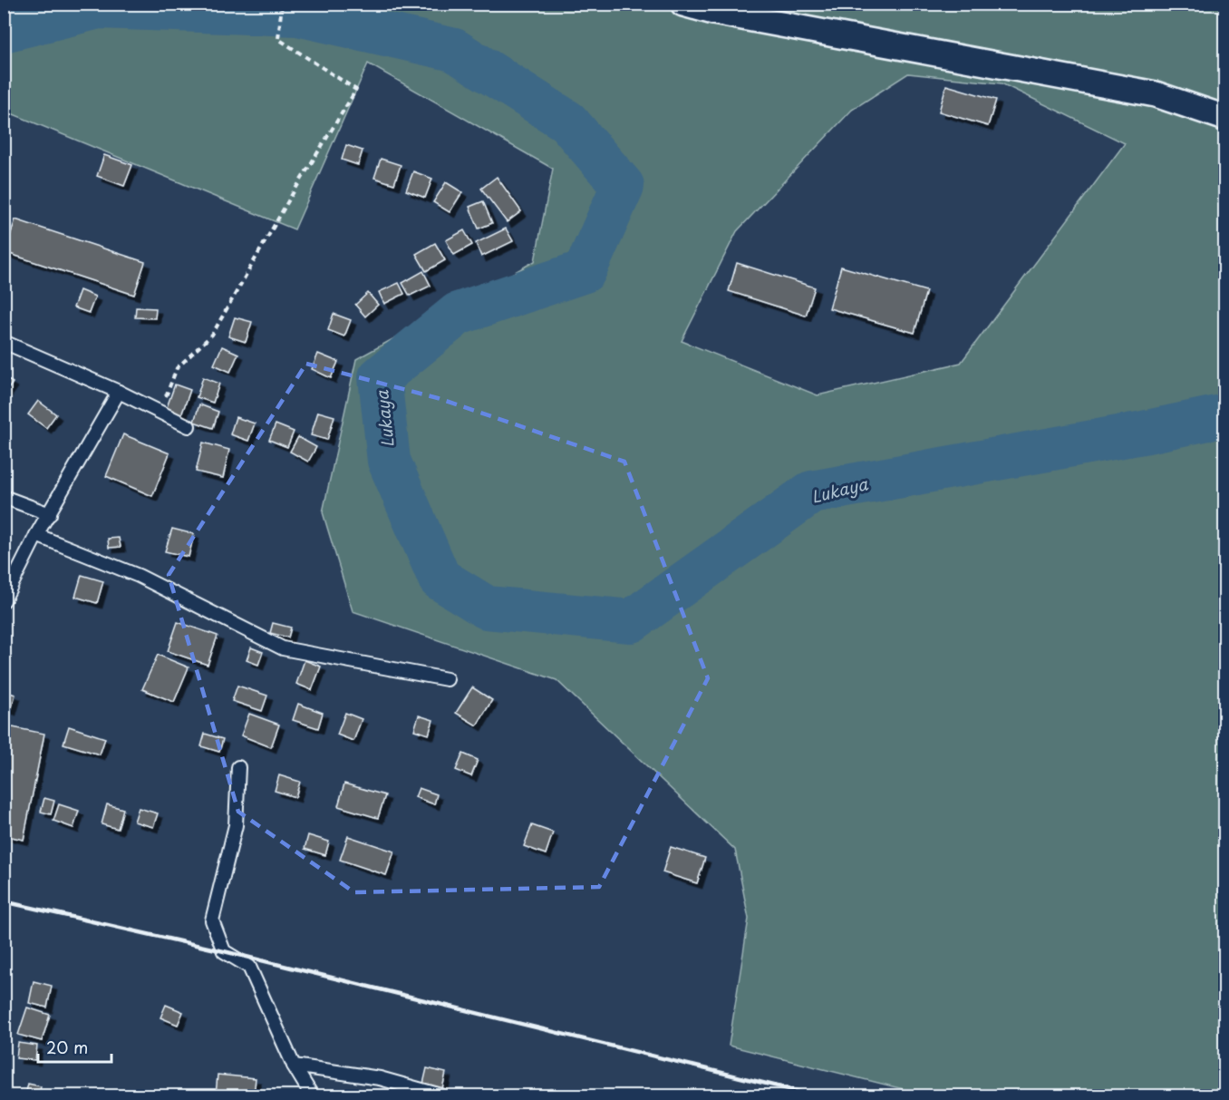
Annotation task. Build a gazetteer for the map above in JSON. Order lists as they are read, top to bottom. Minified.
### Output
{"water":["Lukaya"],"scale_bar":"20 m"}
